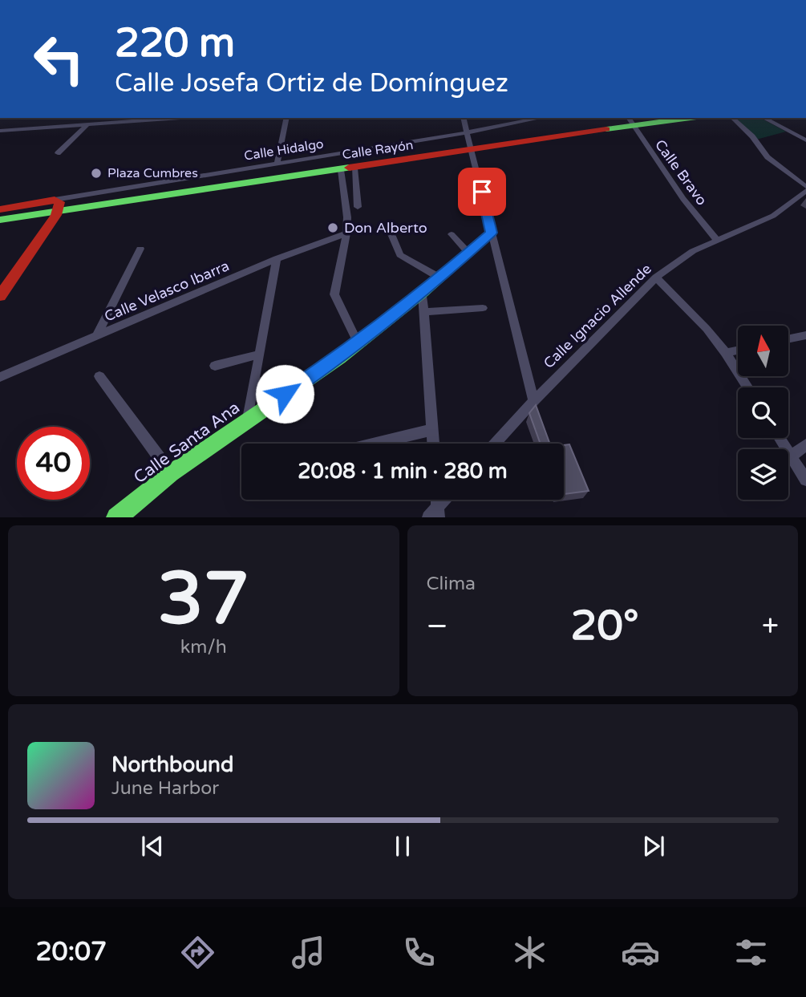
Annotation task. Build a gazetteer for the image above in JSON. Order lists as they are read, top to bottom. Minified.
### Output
{"streets":{"street":["Calle Hidalgo","Calle Rayón","Calle Bravo","Calle Velasco Ibarra","Calle Ignacio Allende","Calle Santa Ana"]},"crossings":[["Calle Hidalgo","Calle Rayón"],["Calle Rayón","Calle Bravo"],["Calle Bravo","Calle Ignacio Allende"]],"places":["Plaza Cumbres","Don Alberto"],"north":"top","page":{"turn":["220 m","Calle Josefa Ortiz de Domínguez"],"limit":"40","trip":"20:08 · 1 min · 280 m","tile":[["37","km/h"],"Clima"],"heat":["−","20°","+"],"song":["Northbound","June Harbor"],"tabs":"20:07"}}
